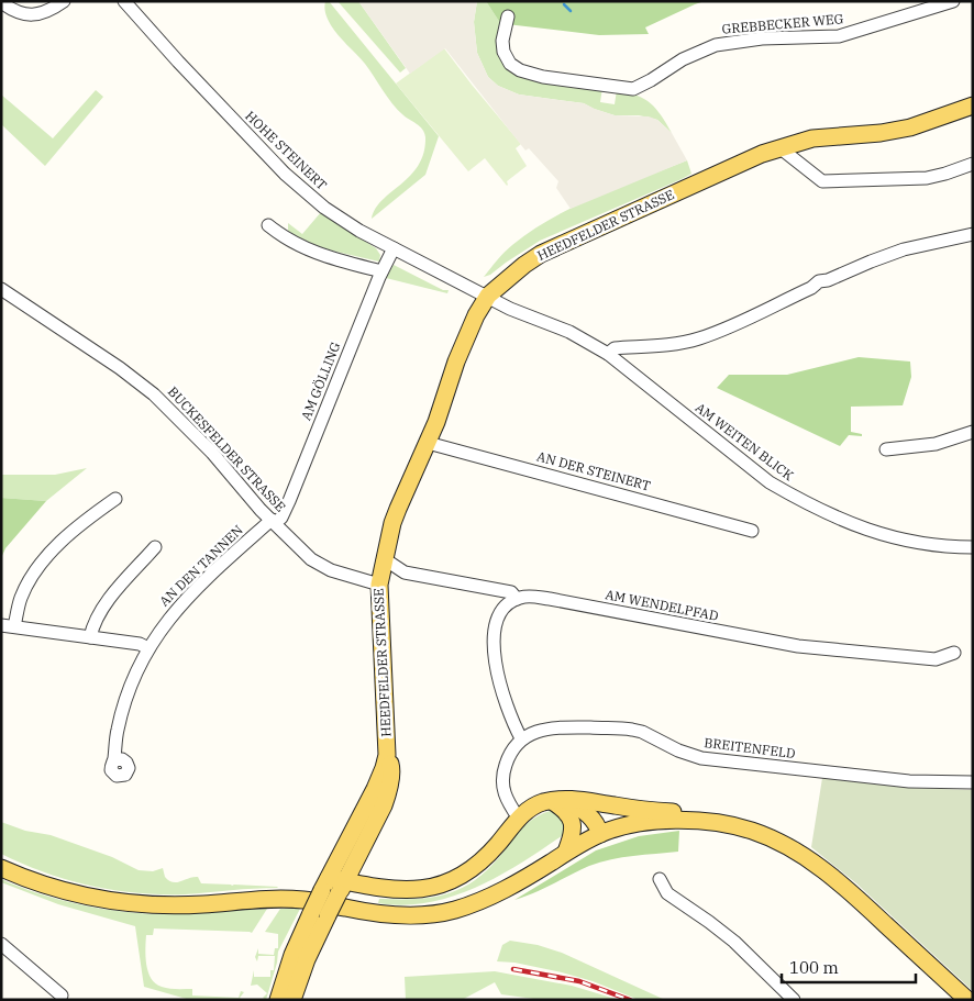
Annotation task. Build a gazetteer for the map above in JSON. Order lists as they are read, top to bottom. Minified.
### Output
{"streets":{"main road":["HEEDFELDER STRASSE"],"street":["GREBBECKER WEG","HOHE STEINERT","AM GÖLLING","AM WEITEN BLICK","BUCKESFELDER STRASSE","AN DER STEINERT","AN DEN TANNEN","AM WENDELPFAD","BREITENFELD"]},"crossings":[["HOHE STEINERT","HEEDFELDER STRASSE"],["HOHE STEINERT","AM GÖLLING"],["HOHE STEINERT","AM WEITEN BLICK"],["HEEDFELDER STRASSE","AM WEITEN BLICK"],["HEEDFELDER STRASSE","BUCKESFELDER STRASSE"],["HEEDFELDER STRASSE","AN DER STEINERT"],["AM GÖLLING","BUCKESFELDER STRASSE"],["AM GÖLLING","AN DEN TANNEN"],["BUCKESFELDER STRASSE","AN DEN TANNEN"]],"scale_bar":"100 m"}
